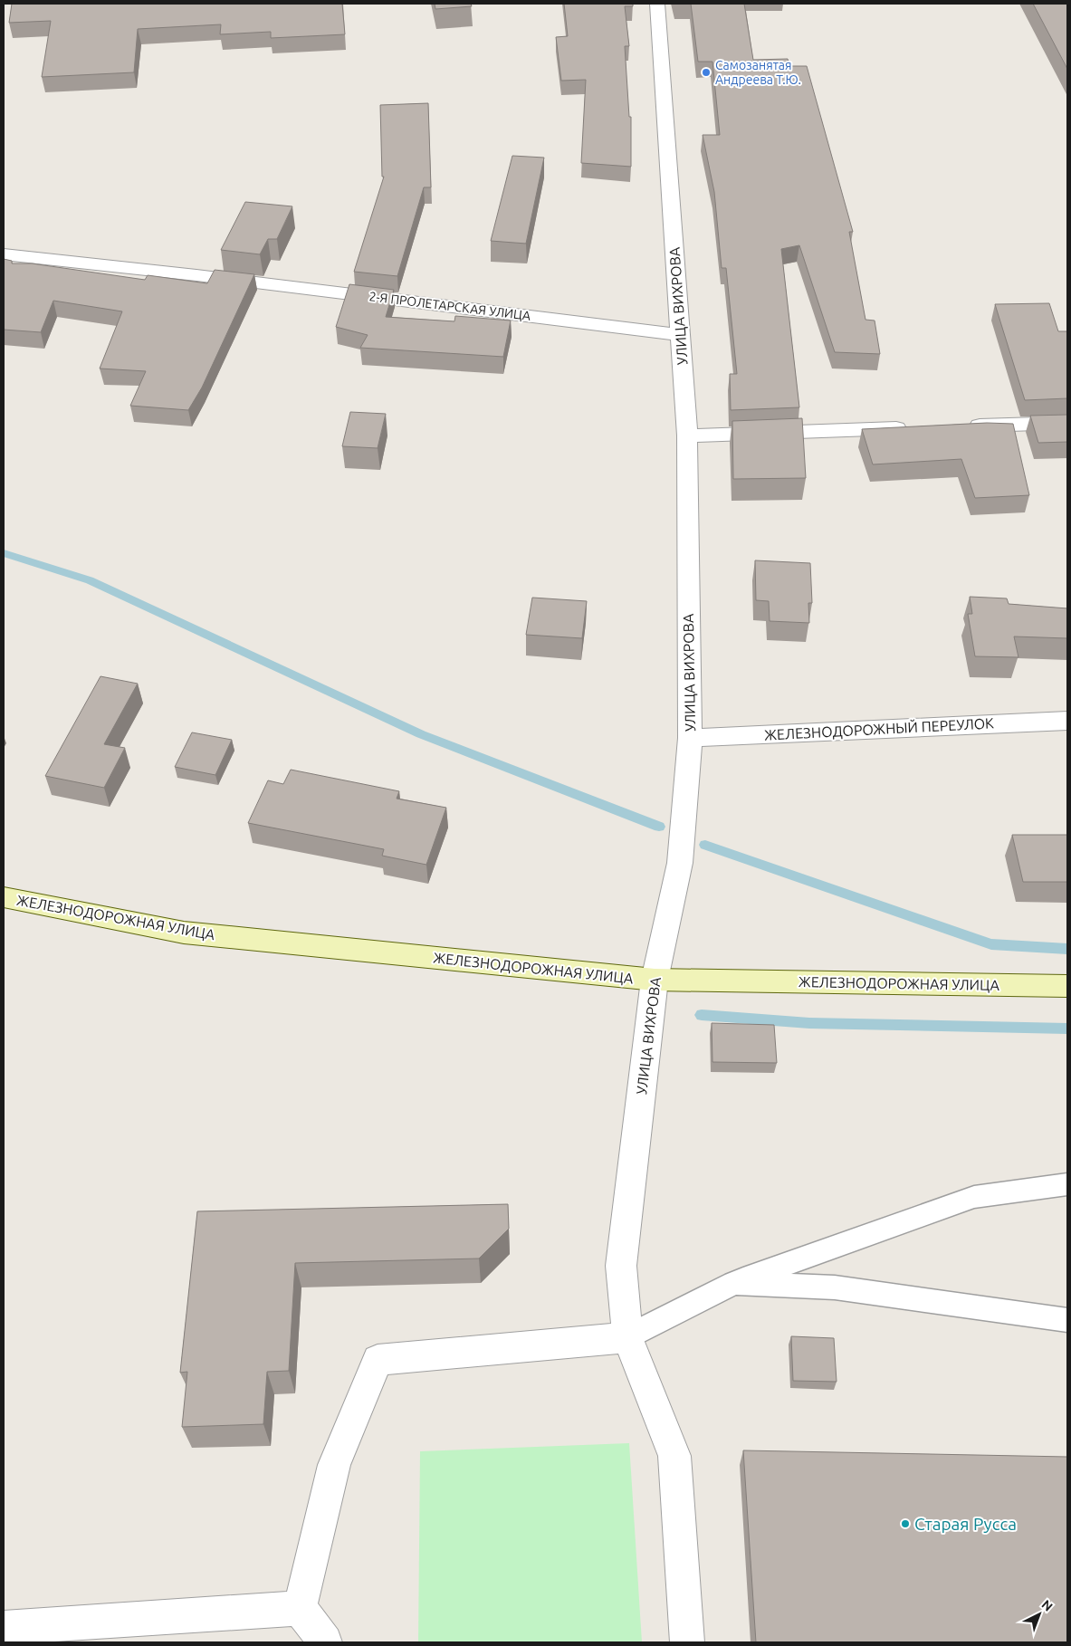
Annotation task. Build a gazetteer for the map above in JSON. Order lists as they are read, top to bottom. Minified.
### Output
{"streets":{"street":["2-Я ПРОЛЕТАРСКАЯ УЛИЦА","УЛИЦА ВИХРОВА","ЖЕЛЕЗНОДОРОЖНЫЙ ПЕРЕУЛОК","ЖЕЛЕЗНОДОРОЖНАЯ УЛИЦА"]},"crossings":[["2-Я ПРОЛЕТАРСКАЯ УЛИЦА","УЛИЦА ВИХРОВА"],["УЛИЦА ВИХРОВА","ЖЕЛЕЗНОДОРОЖНЫЙ ПЕРЕУЛОК"],["УЛИЦА ВИХРОВА","ЖЕЛЕЗНОДОРОЖНАЯ УЛИЦА"]],"places":["Самозанятая Андреева Т.Ю.","Старая Русса"],"north":"top right"}
